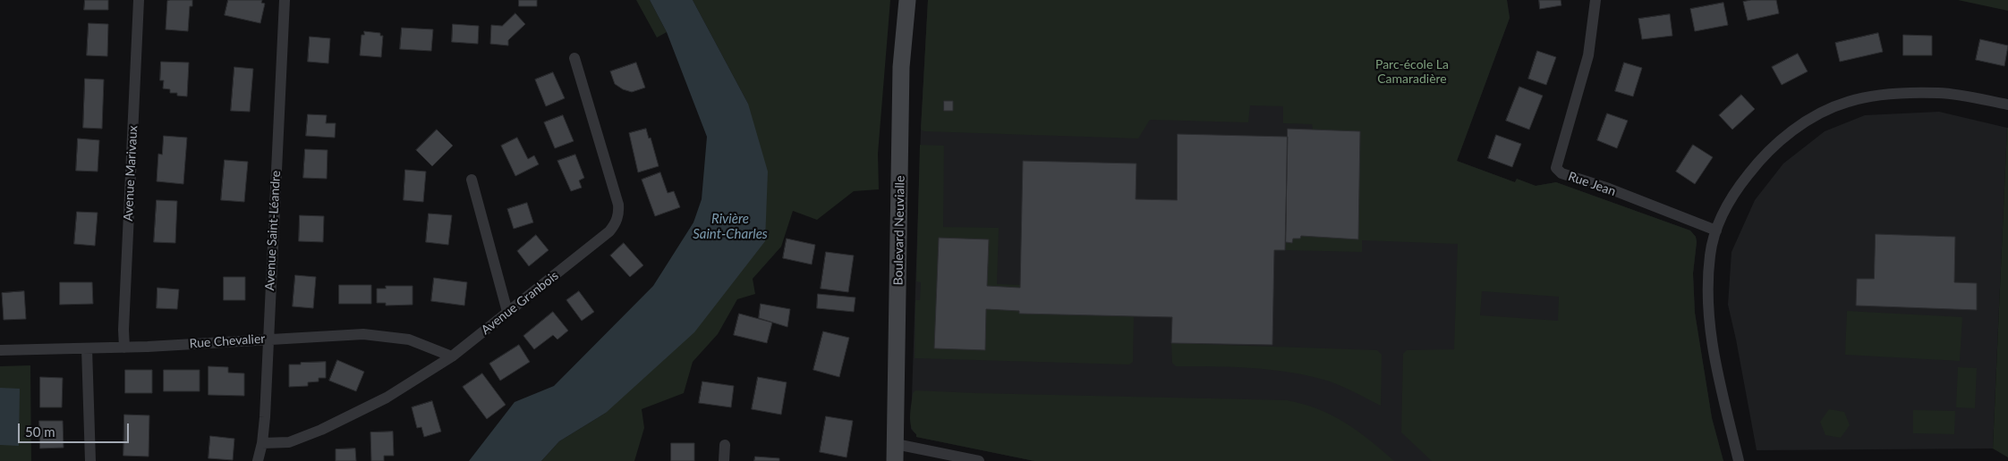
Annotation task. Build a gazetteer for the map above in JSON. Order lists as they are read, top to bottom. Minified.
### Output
{"streets":{"main road":["Boulevard Neuvialle"],"street":["Avenue Marivaux","Rue Jean","Avenue Saint-Léandre","Avenue Granbois","Rue Chevalier"]},"crossings":[["Avenue Marivaux","Rue Chevalier"],["Avenue Saint-Léandre","Avenue Granbois"],["Avenue Saint-Léandre","Rue Chevalier"],["Avenue Granbois","Rue Chevalier"]],"water":["Rivière Saint-Charles"],"parks":["Parc-école La Camaradière"],"scale_bar":"50 m"}
